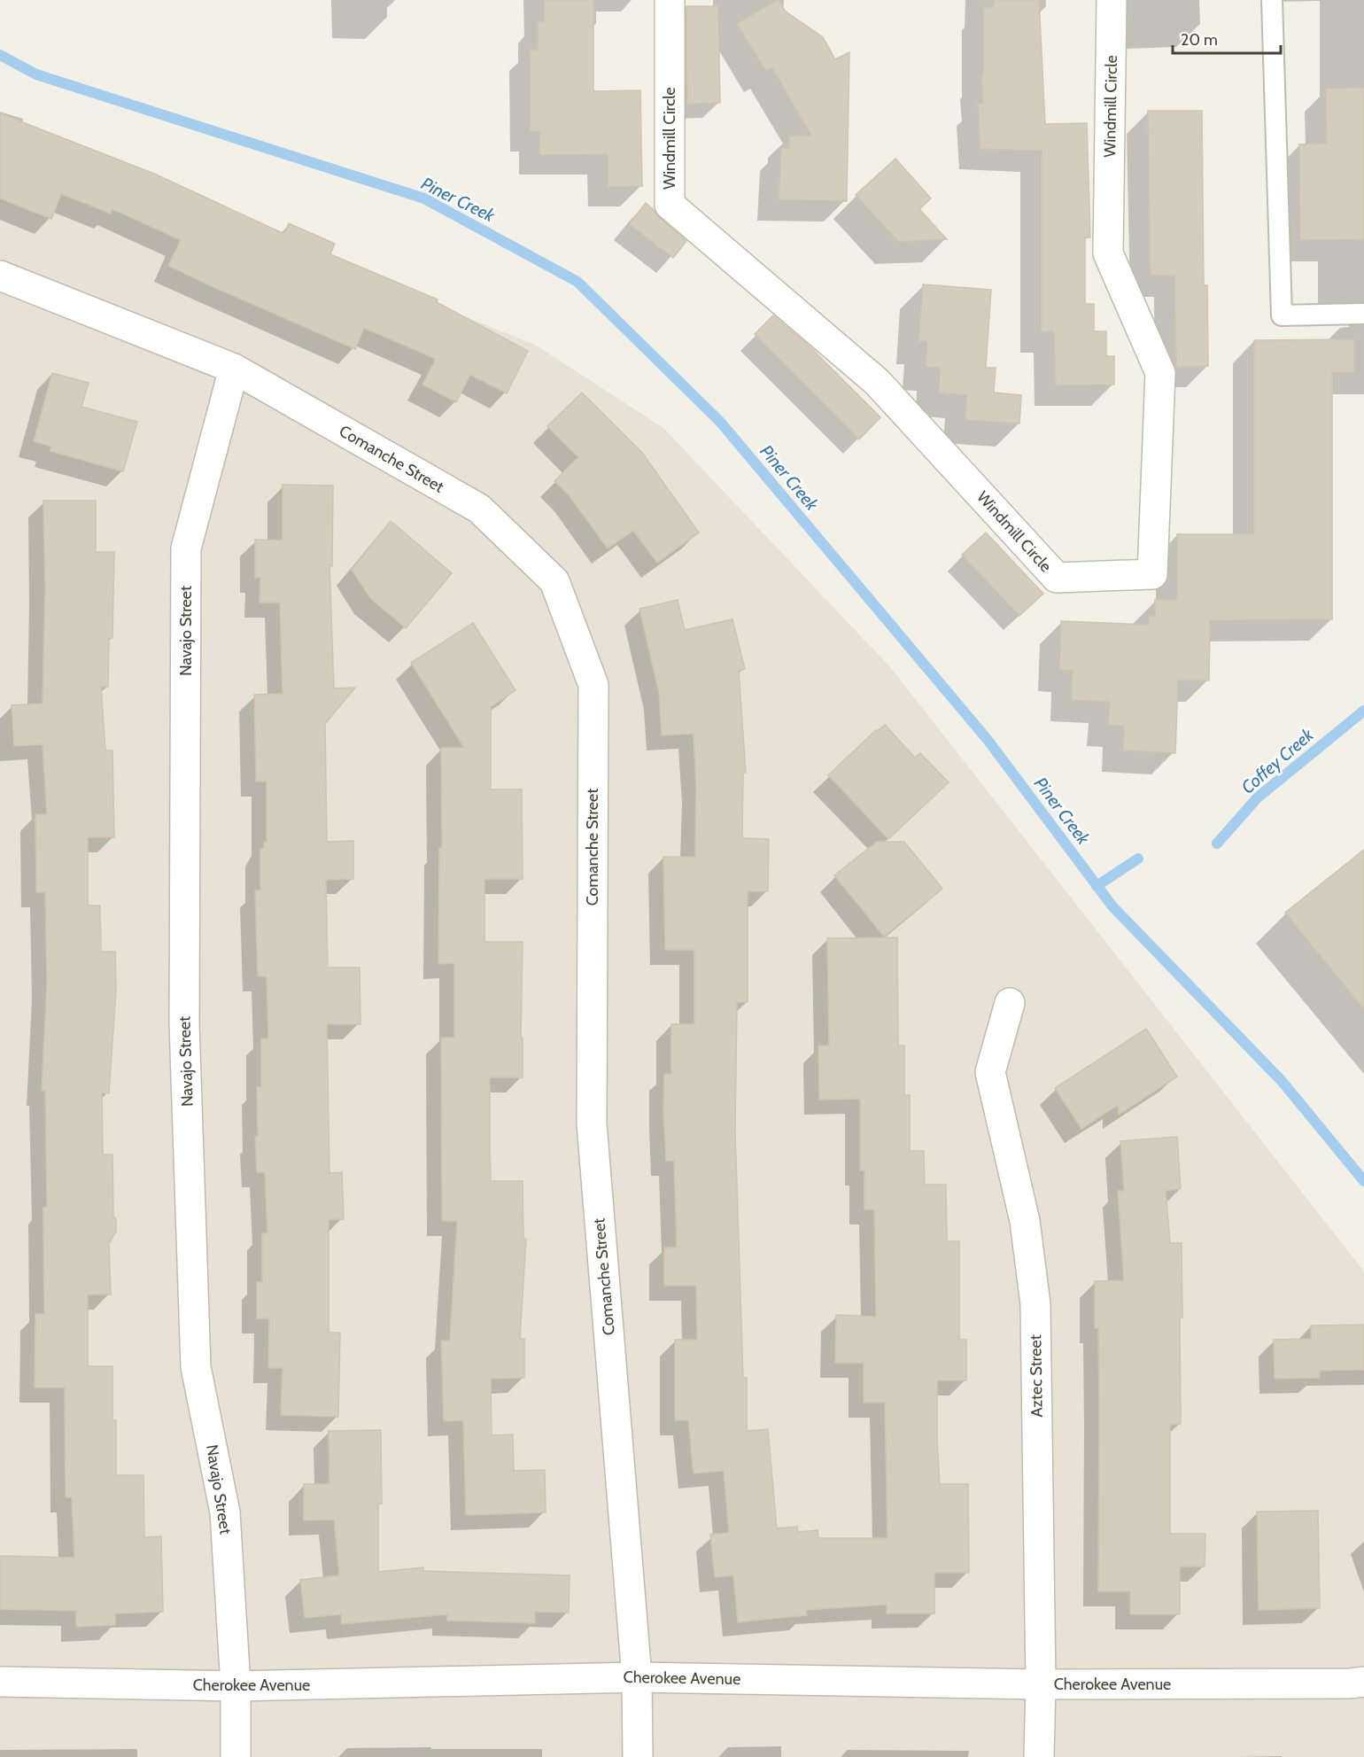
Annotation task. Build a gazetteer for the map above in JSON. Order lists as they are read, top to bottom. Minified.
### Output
{"streets":{"street":["Windmill Circle","Comanche Street","Navajo Street","Aztec Street","Cherokee Avenue"]},"crossings":[["Comanche Street","Navajo Street"],["Comanche Street","Cherokee Avenue"],["Navajo Street","Cherokee Avenue"],["Aztec Street","Cherokee Avenue"]],"water":["Piner Creek","Coffey Creek"],"scale_bar":"20 m"}
